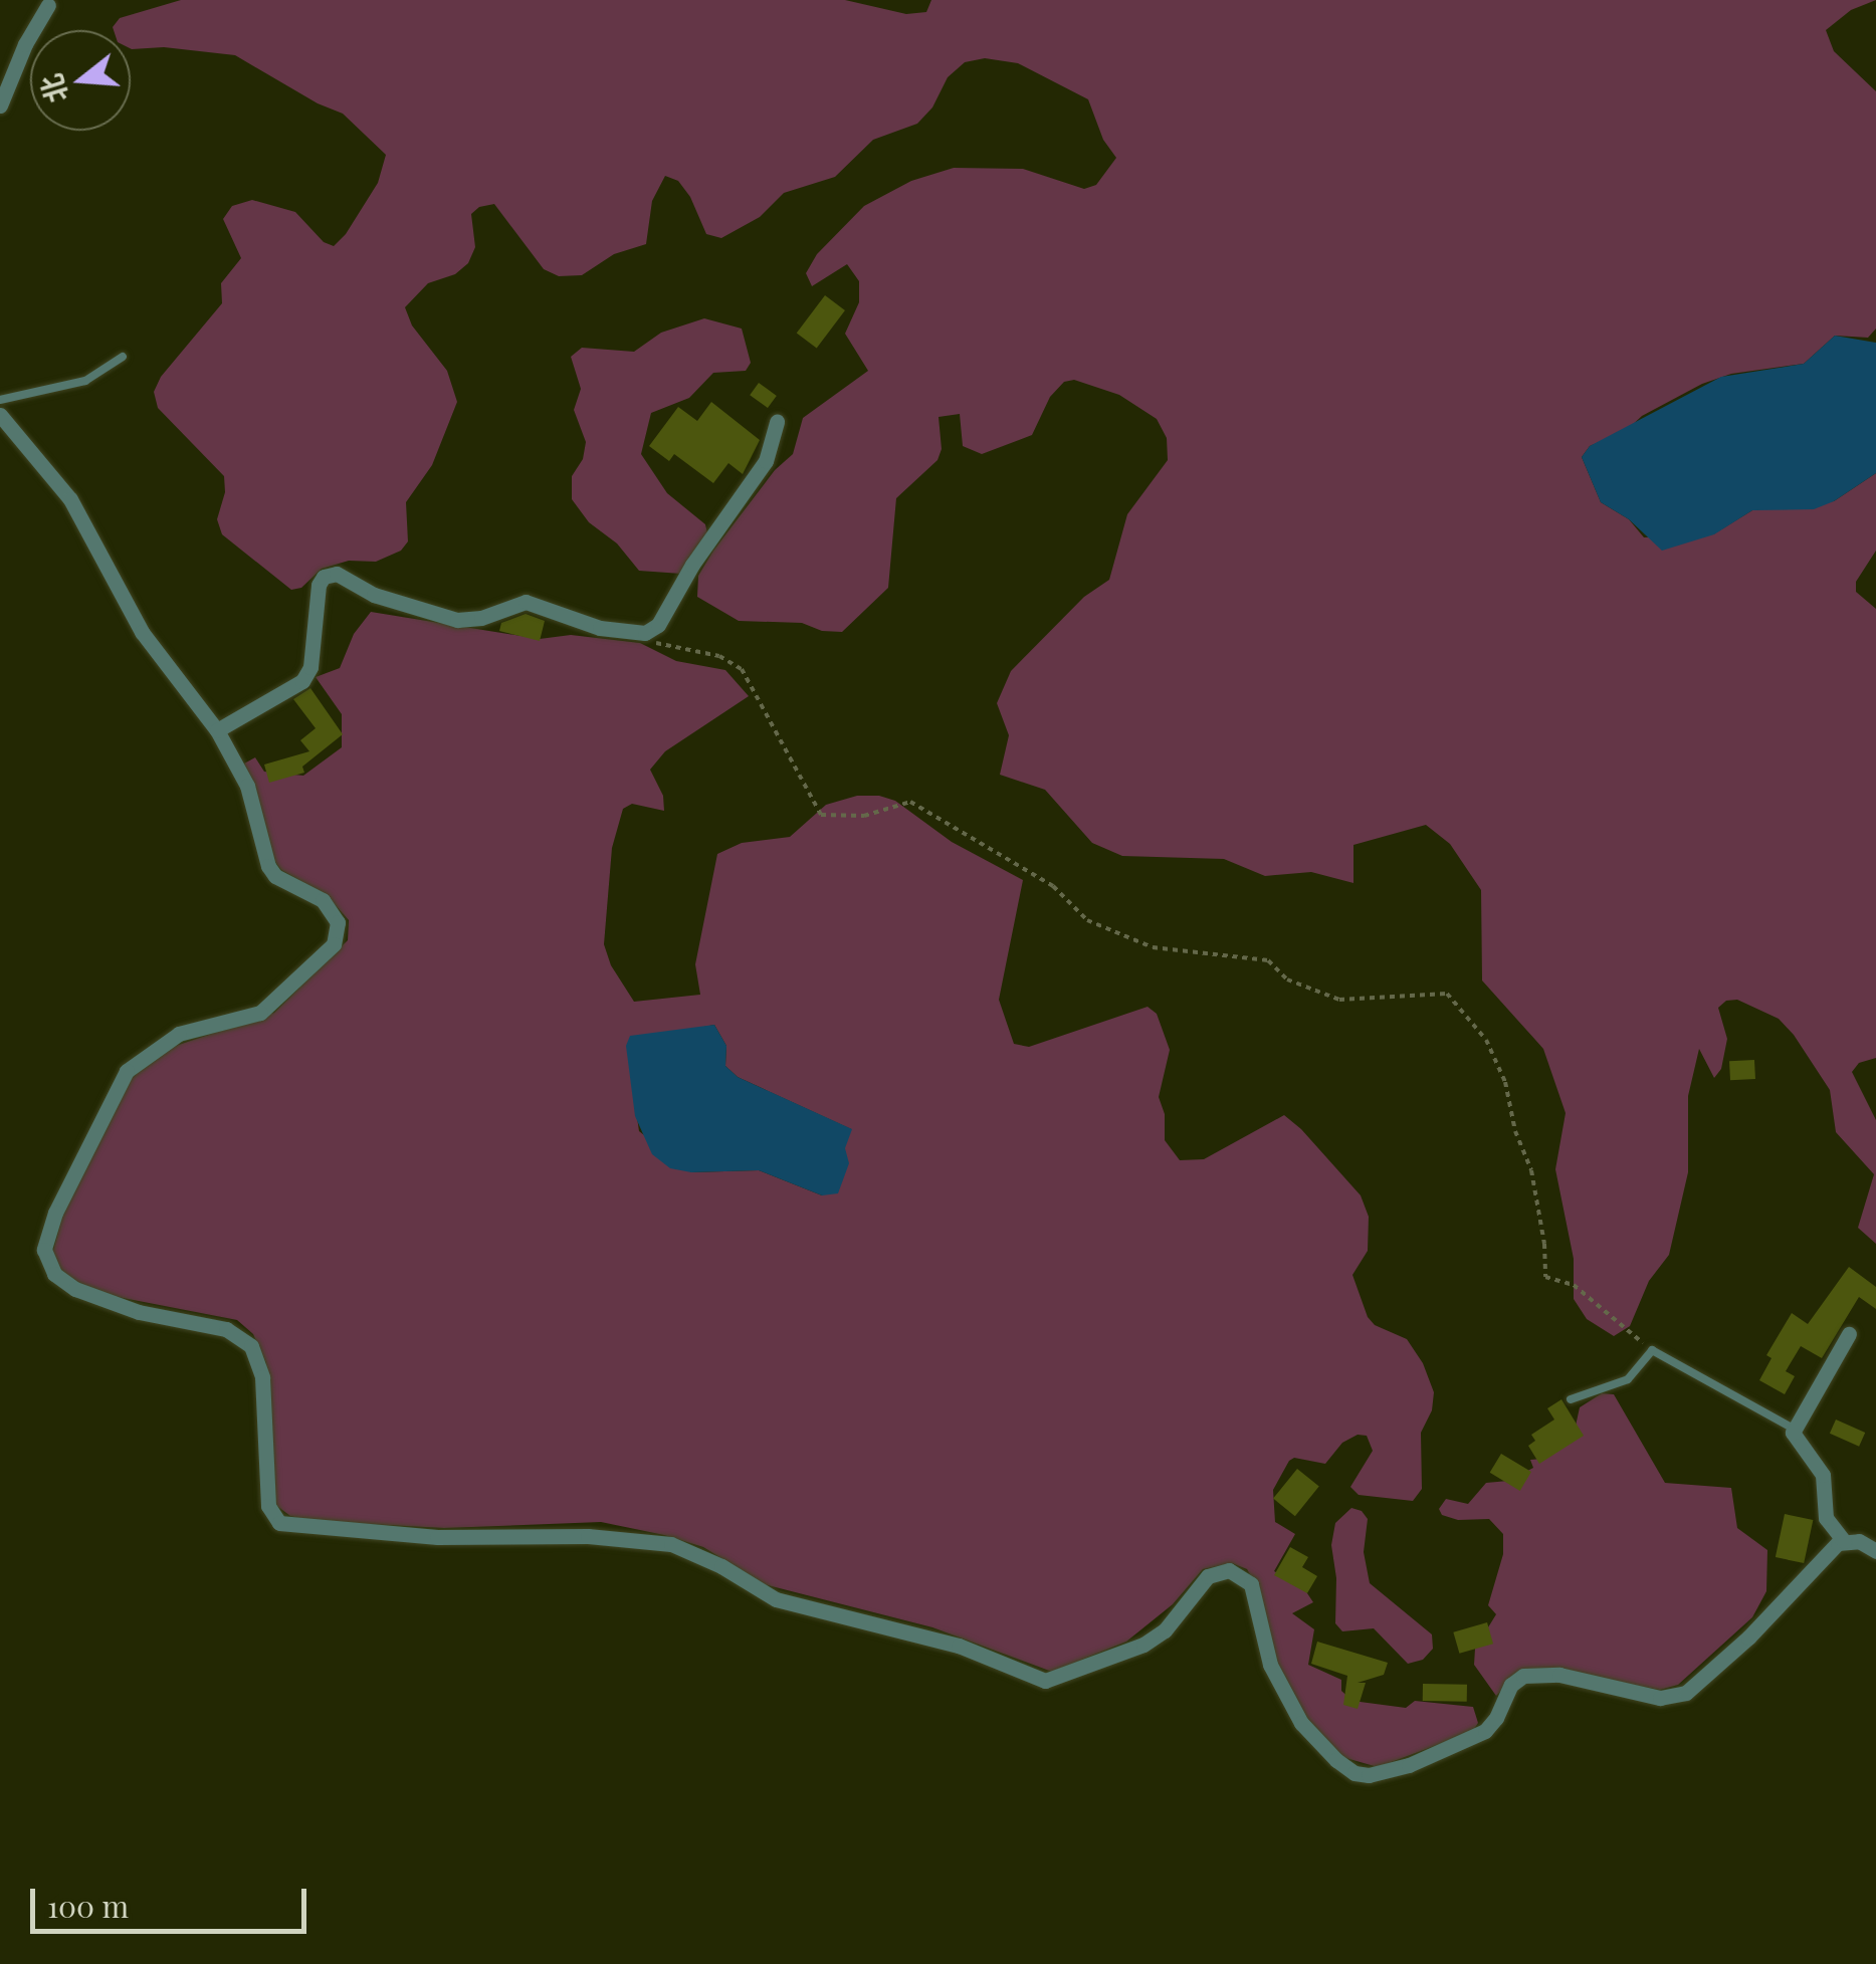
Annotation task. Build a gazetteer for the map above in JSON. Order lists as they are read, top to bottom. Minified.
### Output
{"scale_bar":"100 m","north":"left"}
